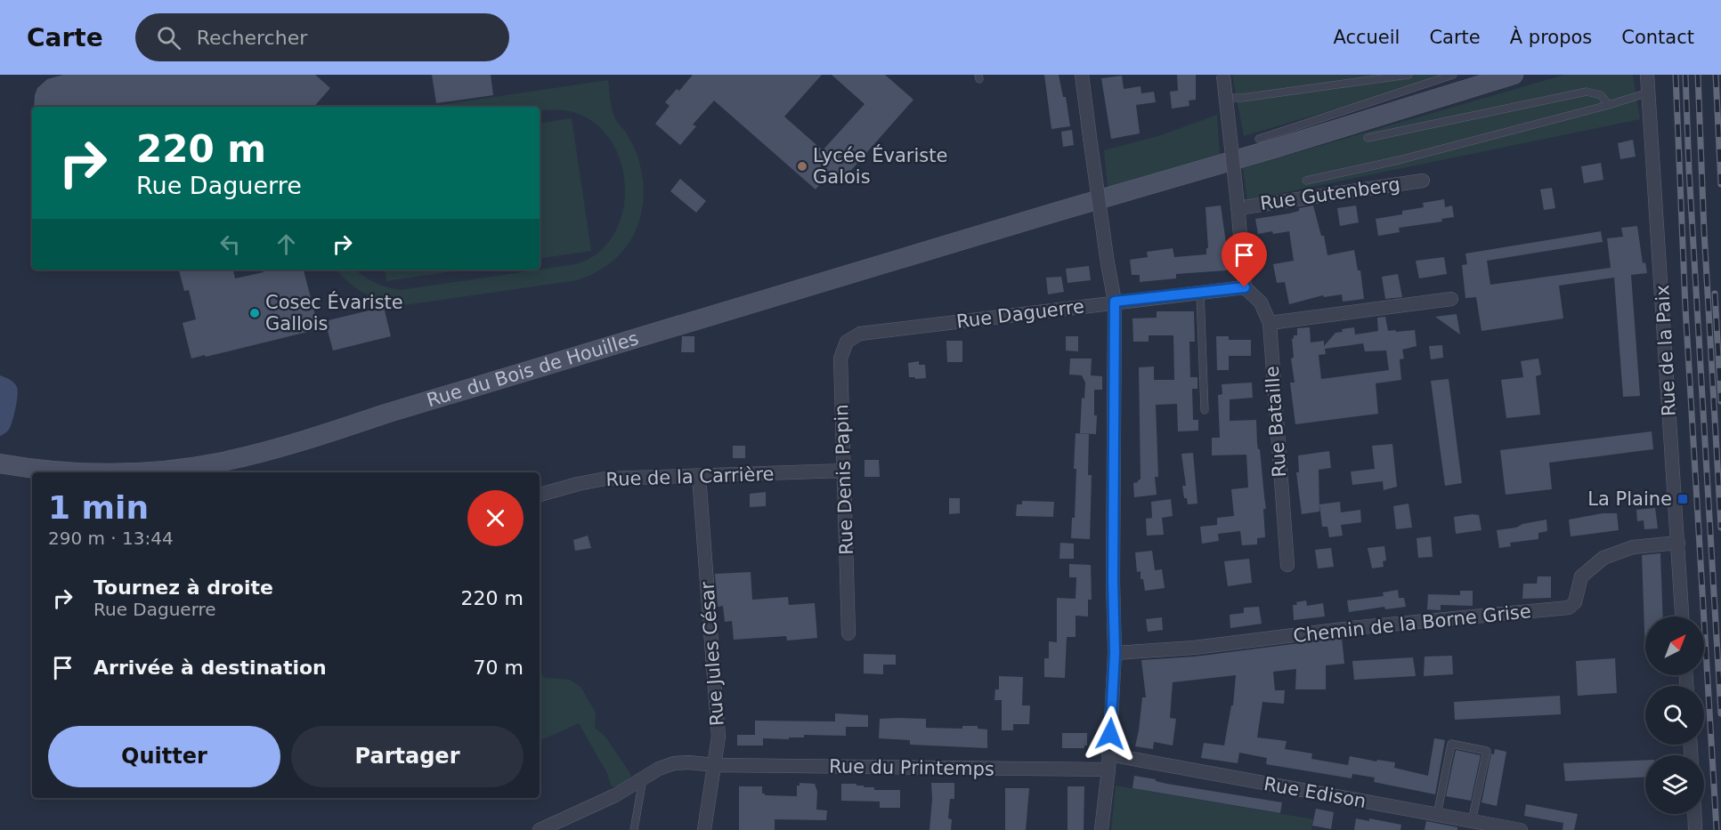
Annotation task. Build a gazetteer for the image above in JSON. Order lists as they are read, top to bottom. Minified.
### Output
{"streets":{"main road":["Rue du Bois de Houilles"],"street":["Rue Gutenberg","Rue Daguerre","Rue de la Paix","Rue Bataille","Rue de la Carrière","Rue Denis Papin","Chemin de la Borne Grise","Rue Jules César","Rue du Printemps","Rue Edison"]},"crossings":[["Rue Daguerre","Rue Bataille"],["Rue Daguerre","Rue Denis Papin"],["Rue de la Paix","Chemin de la Borne Grise"],["Rue de la Carrière","Rue Denis Papin"],["Rue de la Carrière","Rue Jules César"],["Rue Jules César","Rue du Printemps"]],"places":{"other":["Lycée Évariste Galois","Cosec Évariste Gallois"],"transit":["La Plaine"]},"north":"top right","page":{"header":"Carte","search":"Rechercher","nav":["Accueil","Carte","À propos","Contact"],"turn":["220 m","Rue Daguerre"],"heading":["1 min","290 m · 13:44"],"list":[{"name":"Tournez à droite","note":"Rue Daguerre","value":"220 m"},{"name":"Arrivée à destination","value":"70 m"}],"buttons":["Quitter","Partager"]}}
